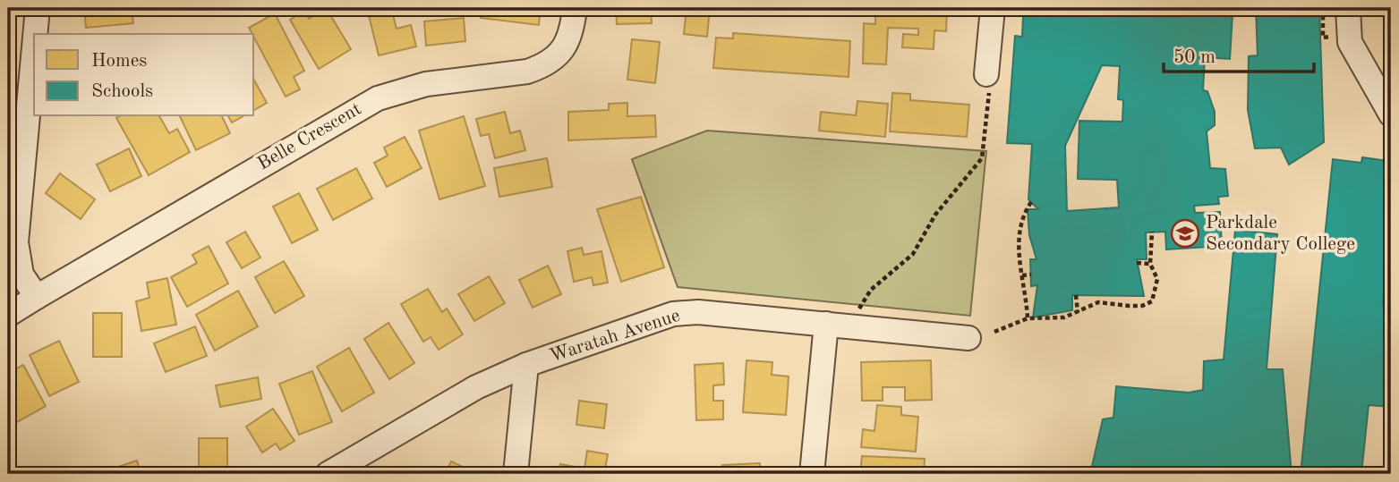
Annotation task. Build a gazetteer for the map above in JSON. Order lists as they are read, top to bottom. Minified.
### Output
{"streets":{"street":["Belle Crescent","Waratah Avenue"]},"places":{"school or university":["Parkdale Secondary College"]},"legend":["Homes","Schools"],"scale_bar":"50 m"}
